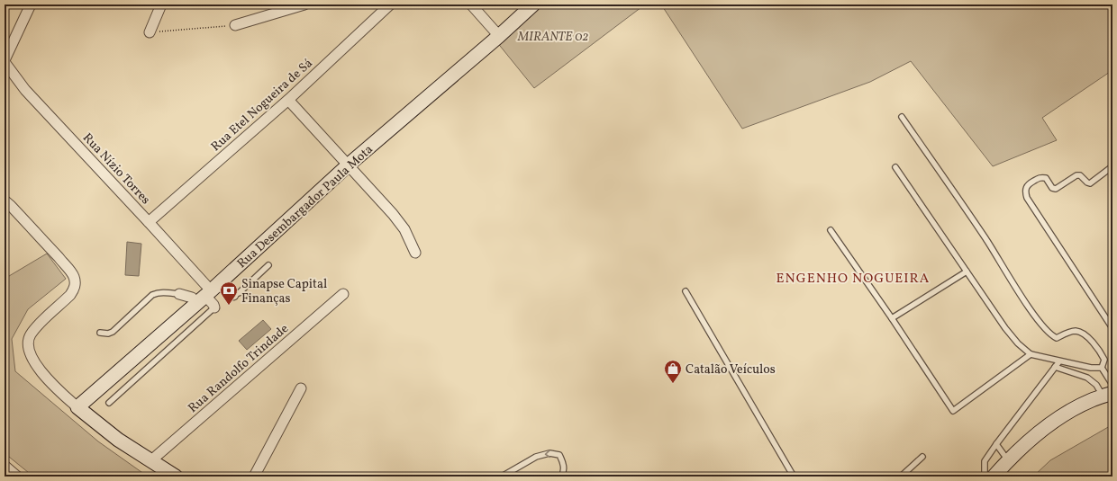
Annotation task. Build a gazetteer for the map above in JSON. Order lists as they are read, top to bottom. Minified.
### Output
{"streets":{"street":["Rua Etel Nogueira de Sá","Rua Nízio Torres","Rua Desembargador Paula Mota","Rua Randolfo Trindade"]},"crossings":[["Rua Etel Nogueira de Sá","Rua Nízio Torres"],["Rua Nízio Torres","Rua Desembargador Paula Mota"]],"districts":["ENGENHO NOGUEIRA"],"parks":["MIRANTE 02"],"places":{"bank":["Sinapse Capital Finanças"],"shop":["Catalão Veículos"]}}
